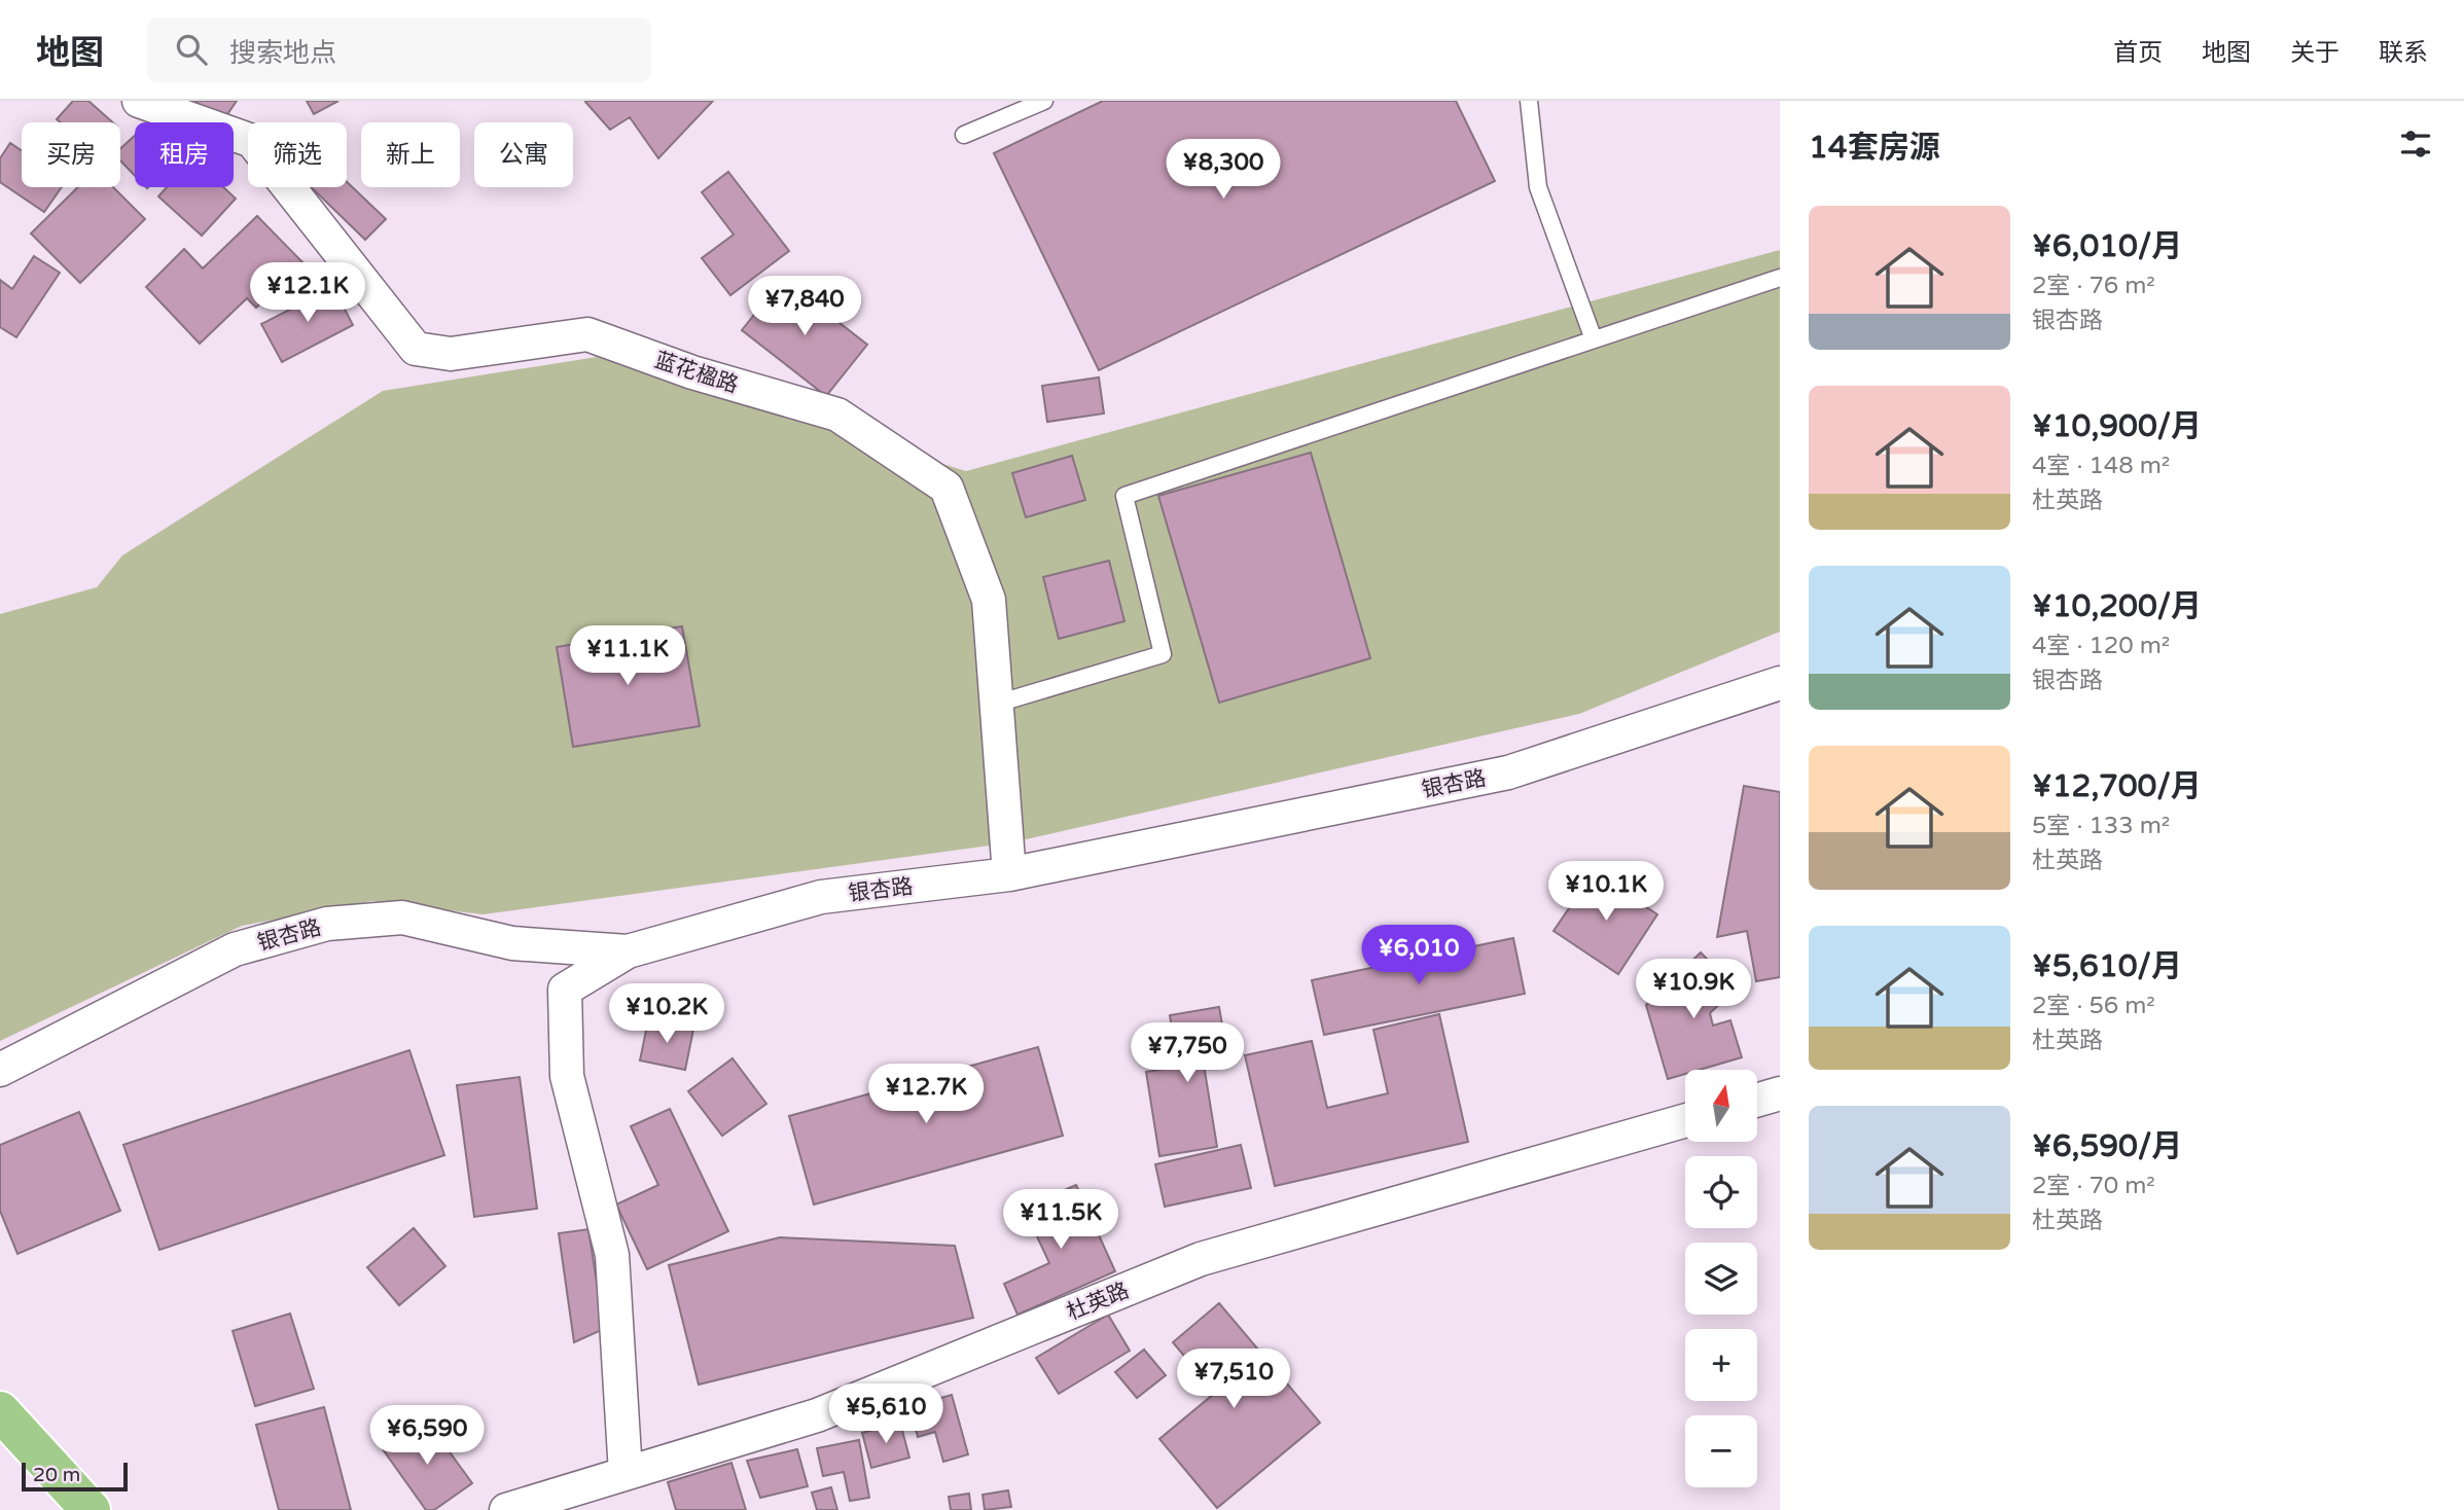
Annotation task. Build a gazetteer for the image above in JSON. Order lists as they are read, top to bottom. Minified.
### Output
{"streets":{"street":["蓝花楹路","银杏路","杜英路"]},"crossings":[["蓝花楹路","银杏路"]],"scale_bar":"20 m","north":"top","page":{"header":"地图","search":"搜索地点","nav":["首页","地图","关于","联系"],"heading":"14套房源","chip":["买房","租房","筛选","新上","公寓"],"price":["¥8,300","¥12.1K","¥7,840","¥11.1K","¥10.1K","¥6,010","¥10.9K","¥10.2K","¥7,750","¥12.7K","¥11.5K","¥7,510","¥5,610","¥6,590"],"list":[{"name":"¥6,010/月","note":"2室 · 76 m² · 银杏路"},{"name":"¥10,900/月","note":"4室 · 148 m² · 杜英路"},{"name":"¥10,200/月","note":"4室 · 120 m² · 银杏路"},{"name":"¥12,700/月","note":"5室 · 133 m² · 杜英路"},{"name":"¥5,610/月","note":"2室 · 56 m² · 杜英路"},{"name":"¥6,590/月","note":"2室 · 70 m² · 杜英路"}],"map_buttons":["+","−"],"scale":"20 m"}}
